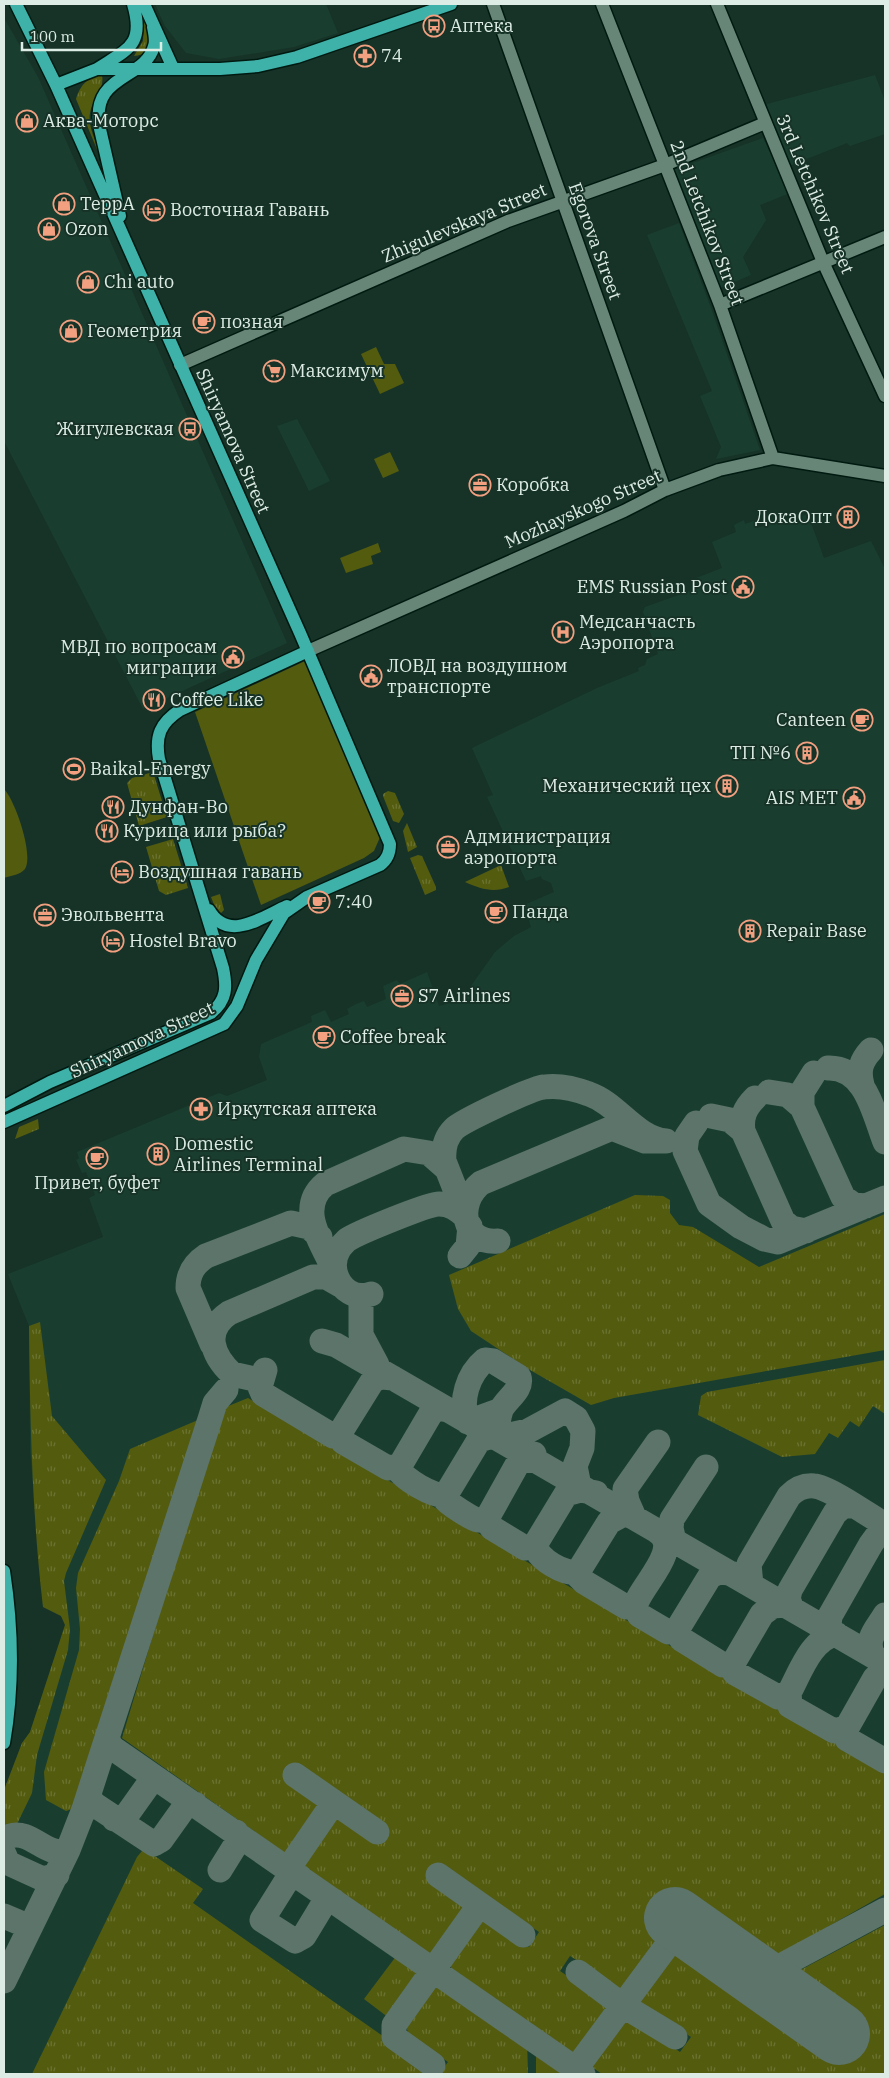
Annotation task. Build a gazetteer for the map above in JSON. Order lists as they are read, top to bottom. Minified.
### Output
{"streets":{"main road":["Shiryamova Street"],"street":["3rd Letchikov Street","Zhigulevskaya Street","2nd Letchikov Street","Egorova Street","Mozhayskogo Street"]},"crossings":[["3rd Letchikov Street","Zhigulevskaya Street"],["Zhigulevskaya Street","2nd Letchikov Street"],["Zhigulevskaya Street","Egorova Street"],["Zhigulevskaya Street","Shiryamova Street"],["2nd Letchikov Street","Mozhayskogo Street"],["Egorova Street","Mozhayskogo Street"],["Shiryamova Street","Mozhayskogo Street"]],"places":{"bus stop":["Аптека","Жигулевская"],"pharmacy":["74","Иркутская аптека"],"shop":["Аква-Моторс","ТеррА","Ozon","Chi auto","Геометрия"],"hotel":["Восточная Гавань","Воздушная гавань","Hostel Bravo"],"cafe":["позная","Canteen","7:40","Панда","Coffee break","Привет, буфет"],"supermarket":["Максимум"],"office":["Коробка","Администрация аэропорта","Эвольвента","S7 Airlines"],"building":["ДокаОпт","ТП №6","Механический цех","Repair Base","Domestic Airlines Terminal"],"public building":["EMS Russian Рost","МВД по вопросам миграции","ЛОВД на воздушном транспорте","AIS MET"],"hospital":["Медсанчасть Аэропорта"],"restaurant":["Coffee Like","Дунфан-Во","Курица или рыба?"],"sports":["Baikal-Energy"]},"scale_bar":"100 m"}
